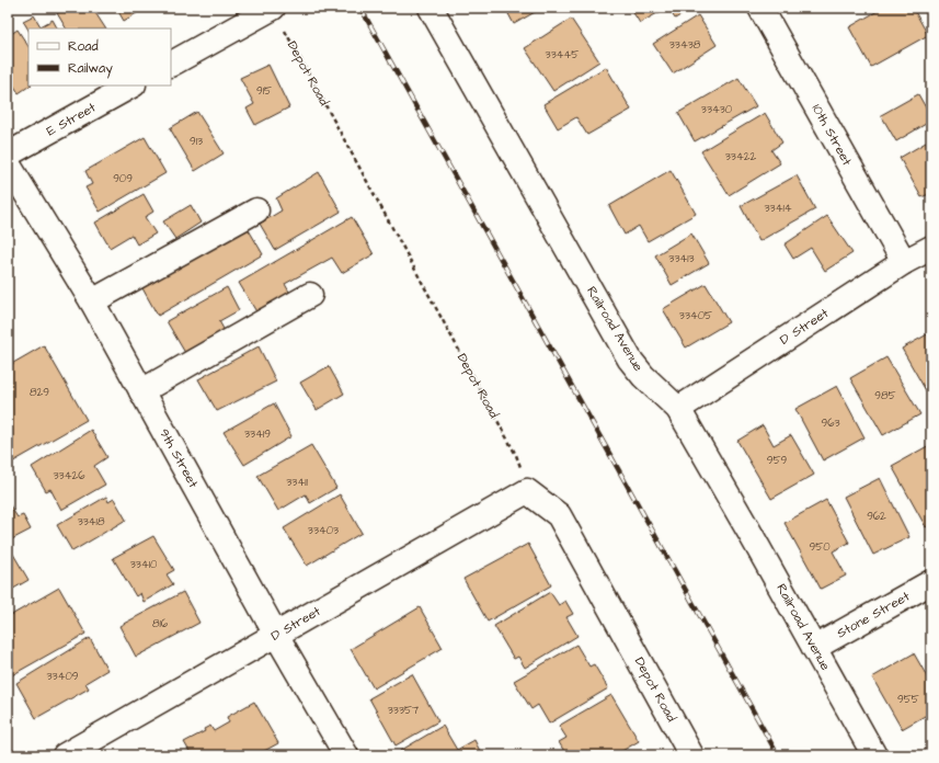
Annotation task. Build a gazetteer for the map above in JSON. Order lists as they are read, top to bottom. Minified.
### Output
{"streets":{"street":["Depot Road","E Street","10th Street","D Street","Railroad Avenue","9th Street","Stone Street"]},"crossings":[["Depot Road","D Street"],["10th Street","D Street"],["D Street","Railroad Avenue"],["D Street","9th Street"],["Railroad Avenue","Stone Street"]],"house_numbers":["33438","33445","915","33430","913","33422","909","33414","33413","33405","829","985","963","33419","959","33426","33411","962","33418","33403","950","33410","816","33409","955","33357"],"legend":["Road","Railway"]}
